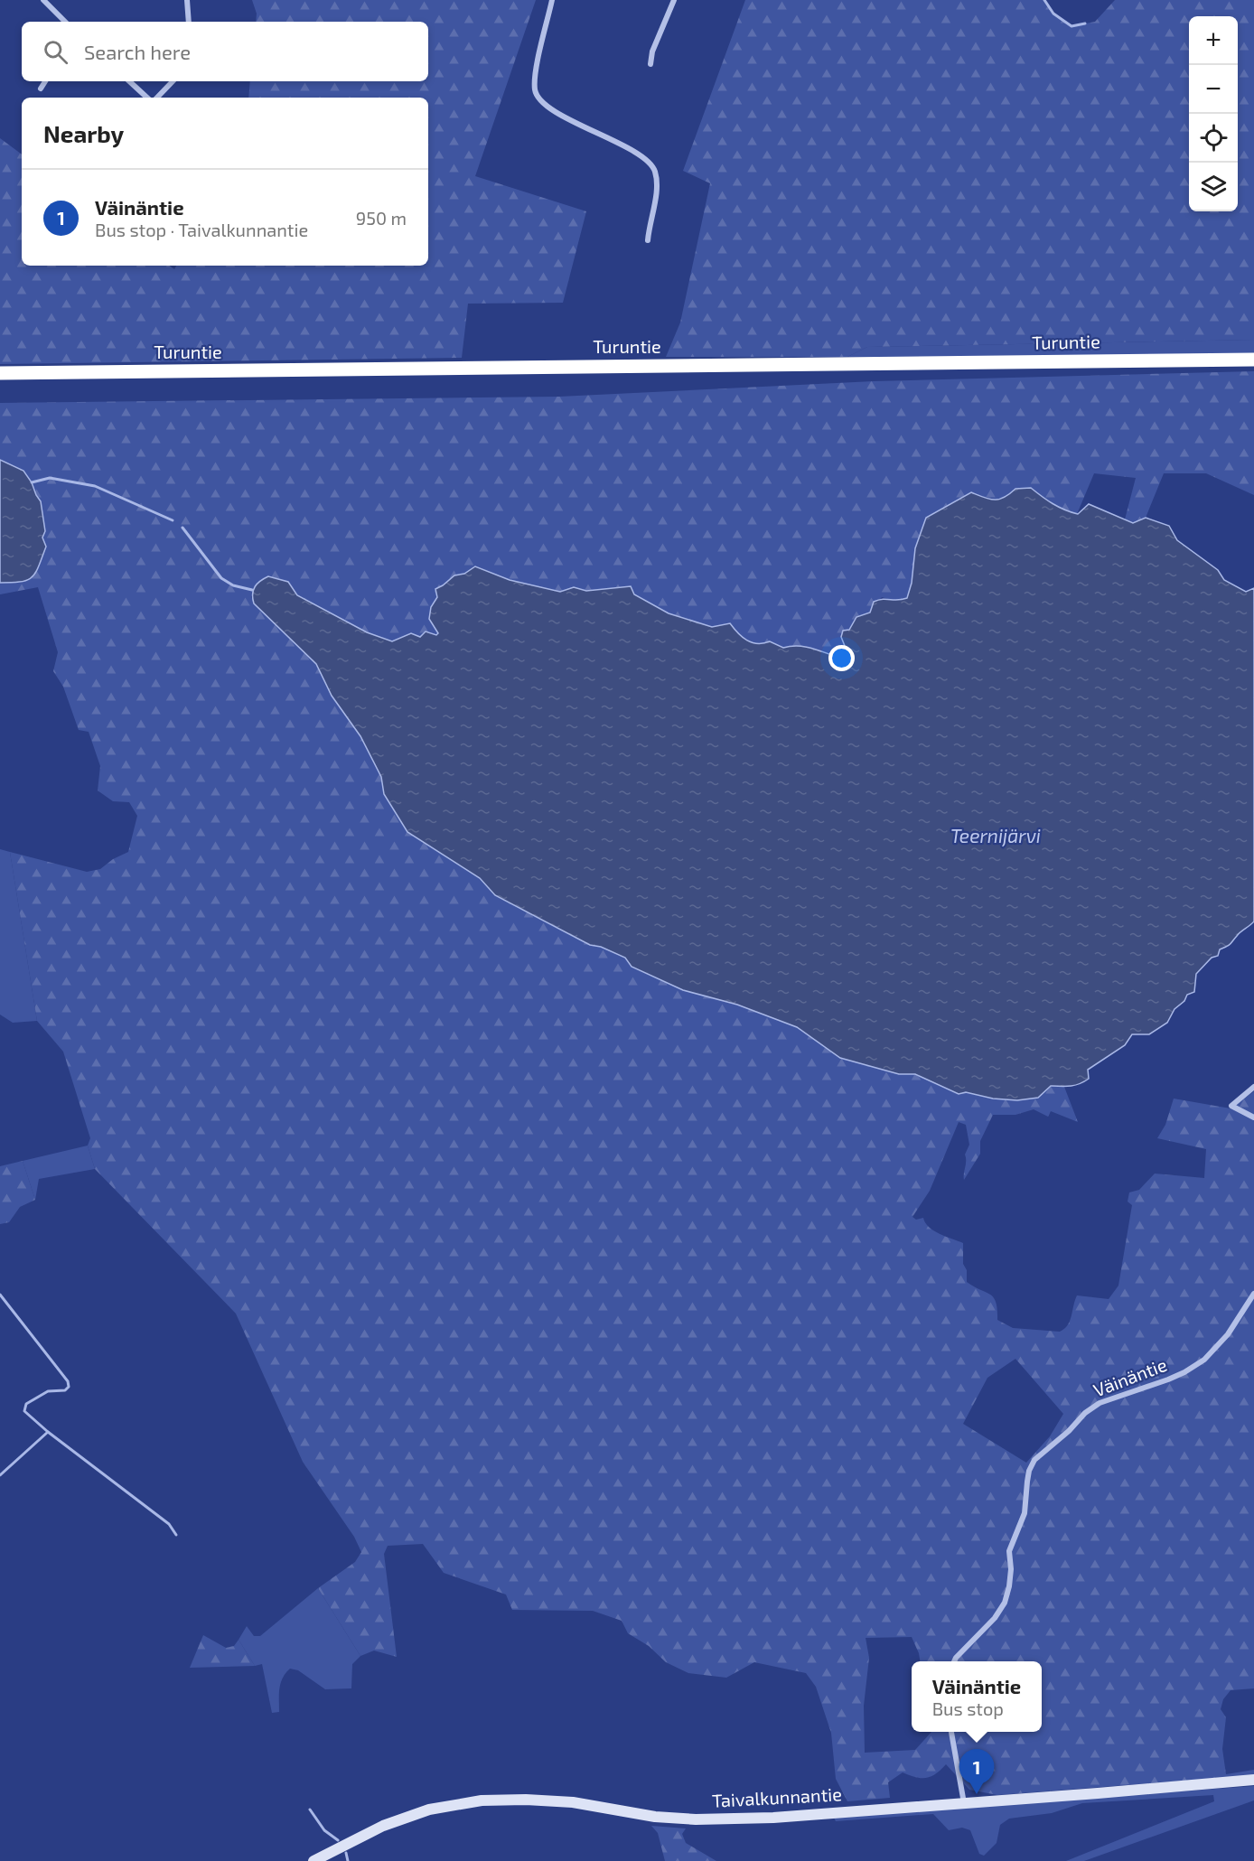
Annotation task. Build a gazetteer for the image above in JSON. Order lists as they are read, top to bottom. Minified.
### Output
{"streets":{"highway":["Turuntie"],"street":["Väinäntie","Taivalkunnantie"]},"water":["Teernijärvi"],"page":{"map_buttons":["+","−"],"search":"Search here","heading":"Nearby","list":[{"mark":"1","name":"Väinäntie","note":"Bus stop · Taivalkunnantie","value":"950 m"}],"popup":["Väinäntie","Bus stop"],"pins":"1"}}
